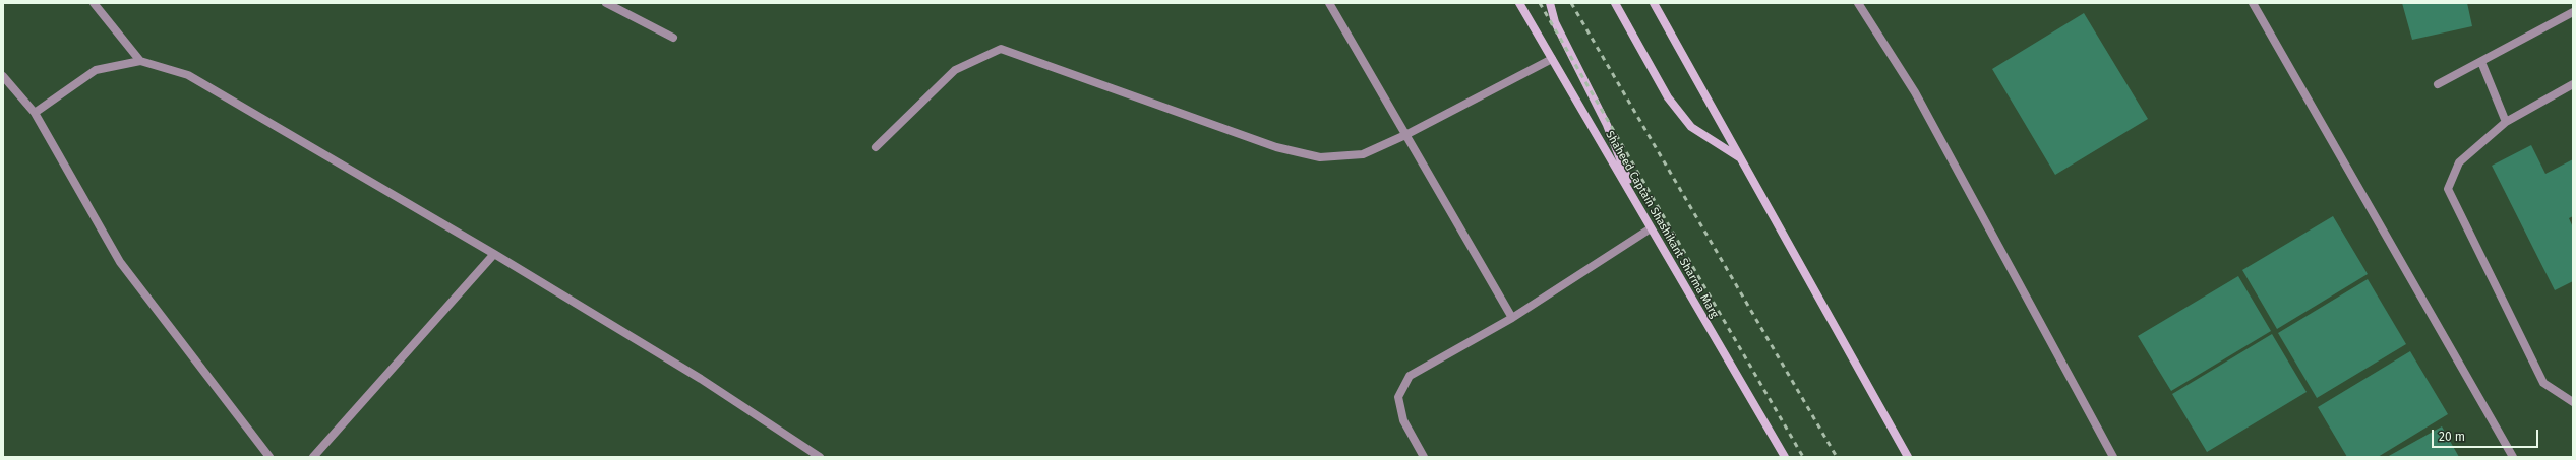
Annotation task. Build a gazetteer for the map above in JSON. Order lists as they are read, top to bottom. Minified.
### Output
{"streets":{"main road":["Shaheed Captain Shashikant Sharma Marg"]},"scale_bar":"20 m"}
